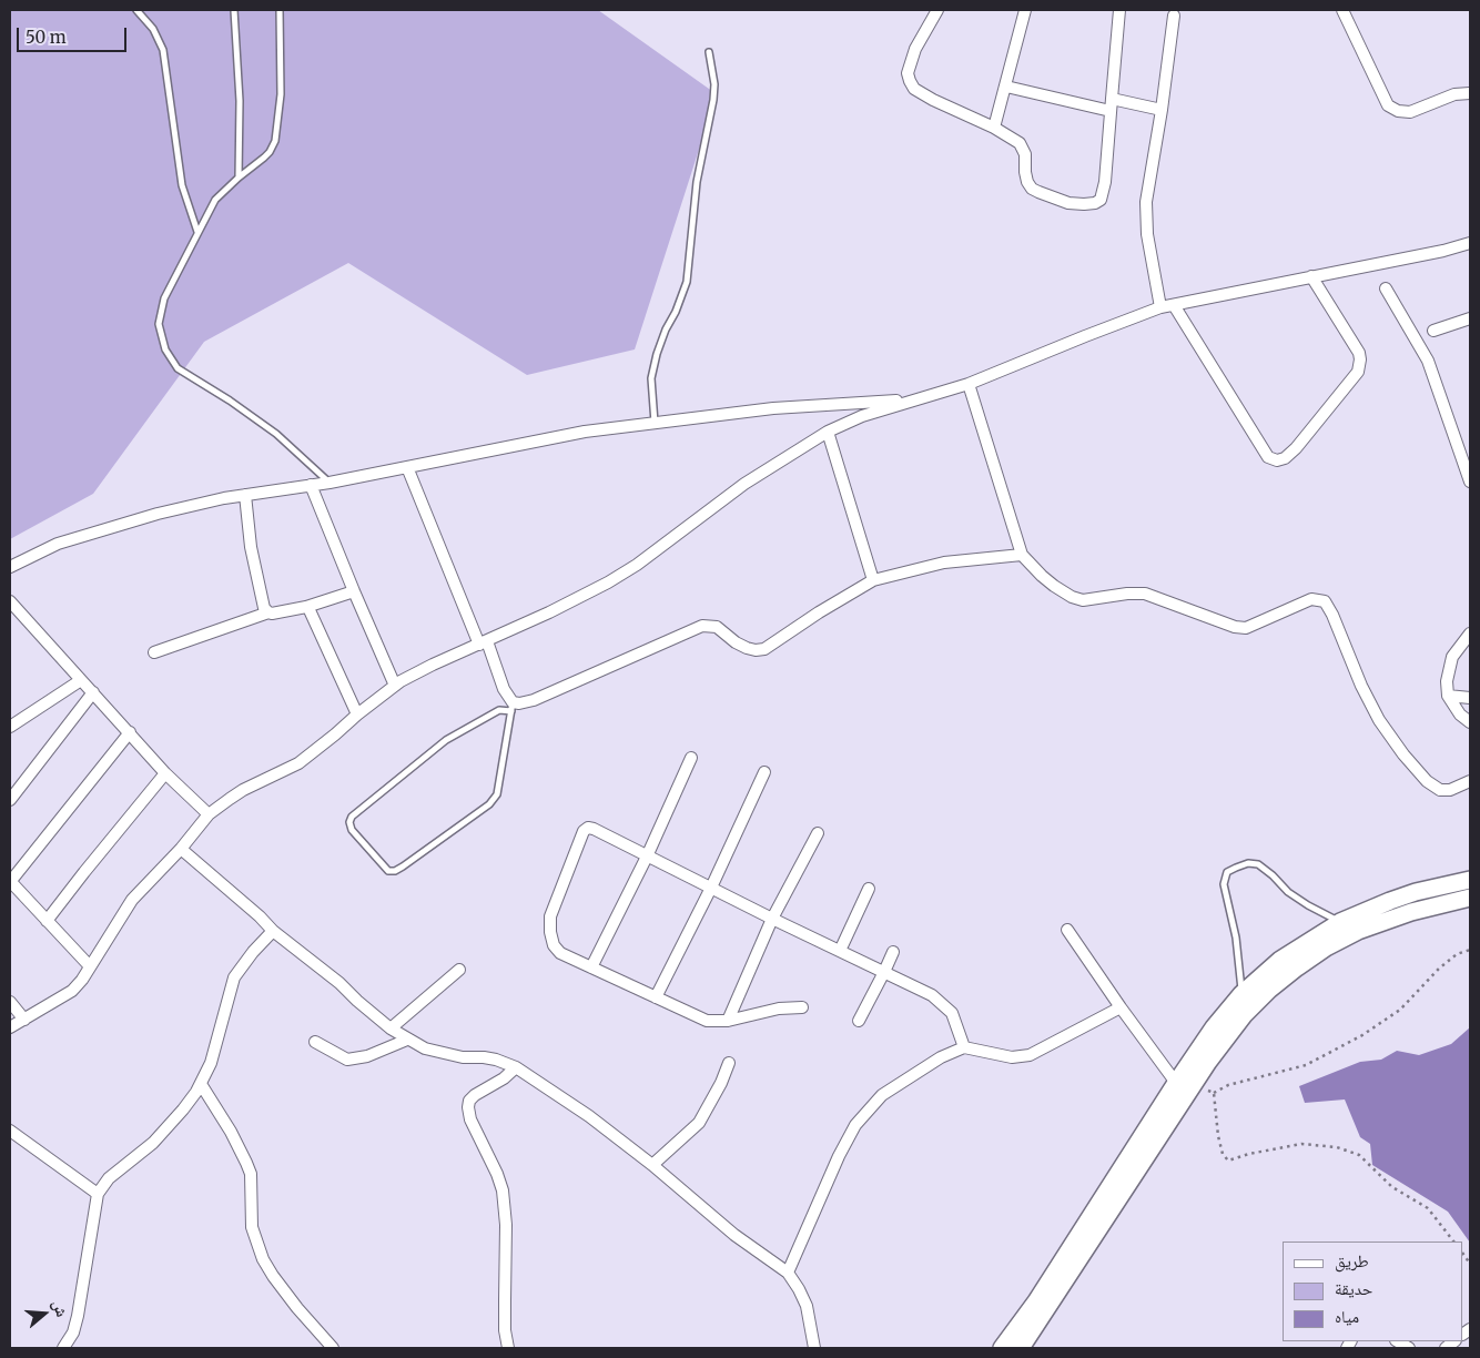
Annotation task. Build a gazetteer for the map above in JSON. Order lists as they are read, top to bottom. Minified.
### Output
{"legend":["طريق","حديقة","مياه"],"scale_bar":"50 m","north":"right"}
